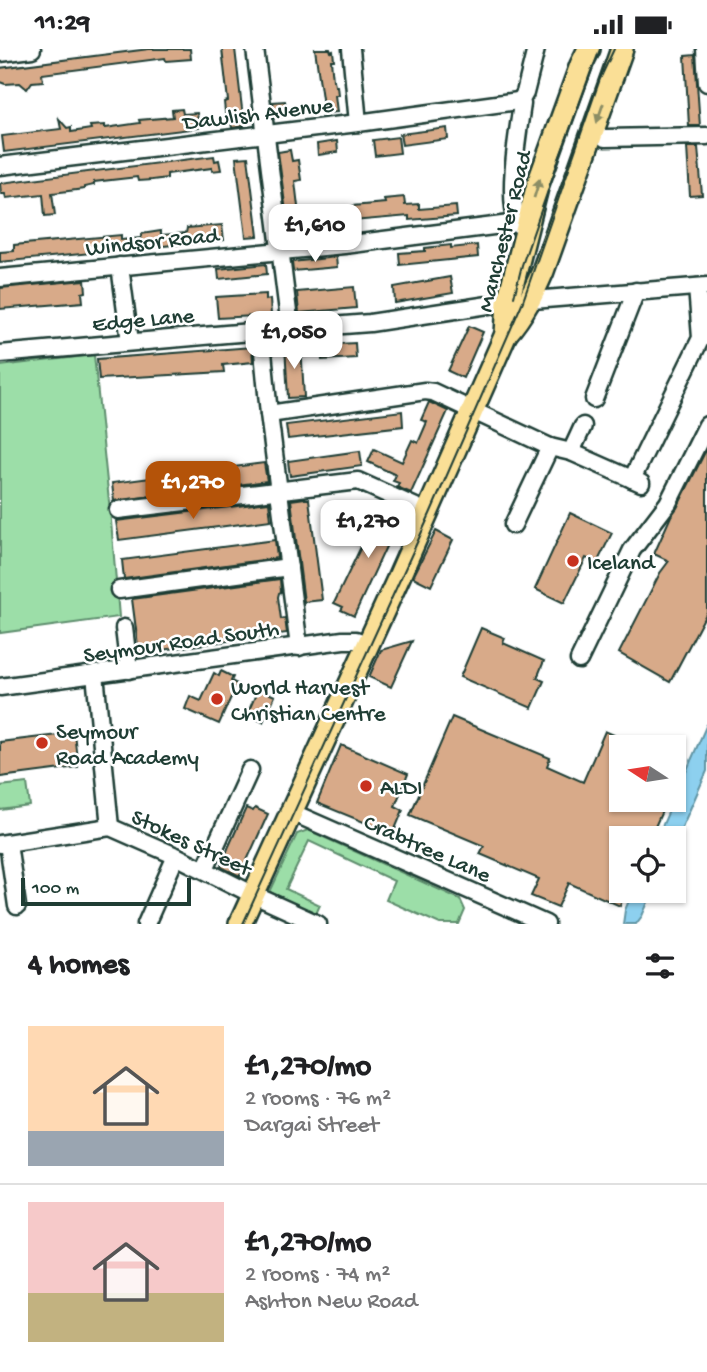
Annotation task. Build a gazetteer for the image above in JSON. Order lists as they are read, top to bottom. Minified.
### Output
{"streets":{"main road":["Manchester Road"],"street":["Dawlish Avenue","Windsor Road","Edge Lane","Seymour Road South","Stokes Street","Crabtree Lane"]},"crossings":[["Manchester Road","Windsor Road"],["Manchester Road","Edge Lane"]],"places":["Iceland","World Harvest Christian Centre","Seymour Road Academy","ALDI"],"scale_bar":"100 m","north":"left","page":{"status":"11:29","price":["£1,610","£1,050","£1,270","£1,270"],"scale":"100 m","heading":"4 homes","list":[{"name":"£1,270/mo","note":"2 rooms · 76 m² · Dargai Street"},{"name":"£1,270/mo","note":"2 rooms · 74 m² · Ashton New Road"}]}}
